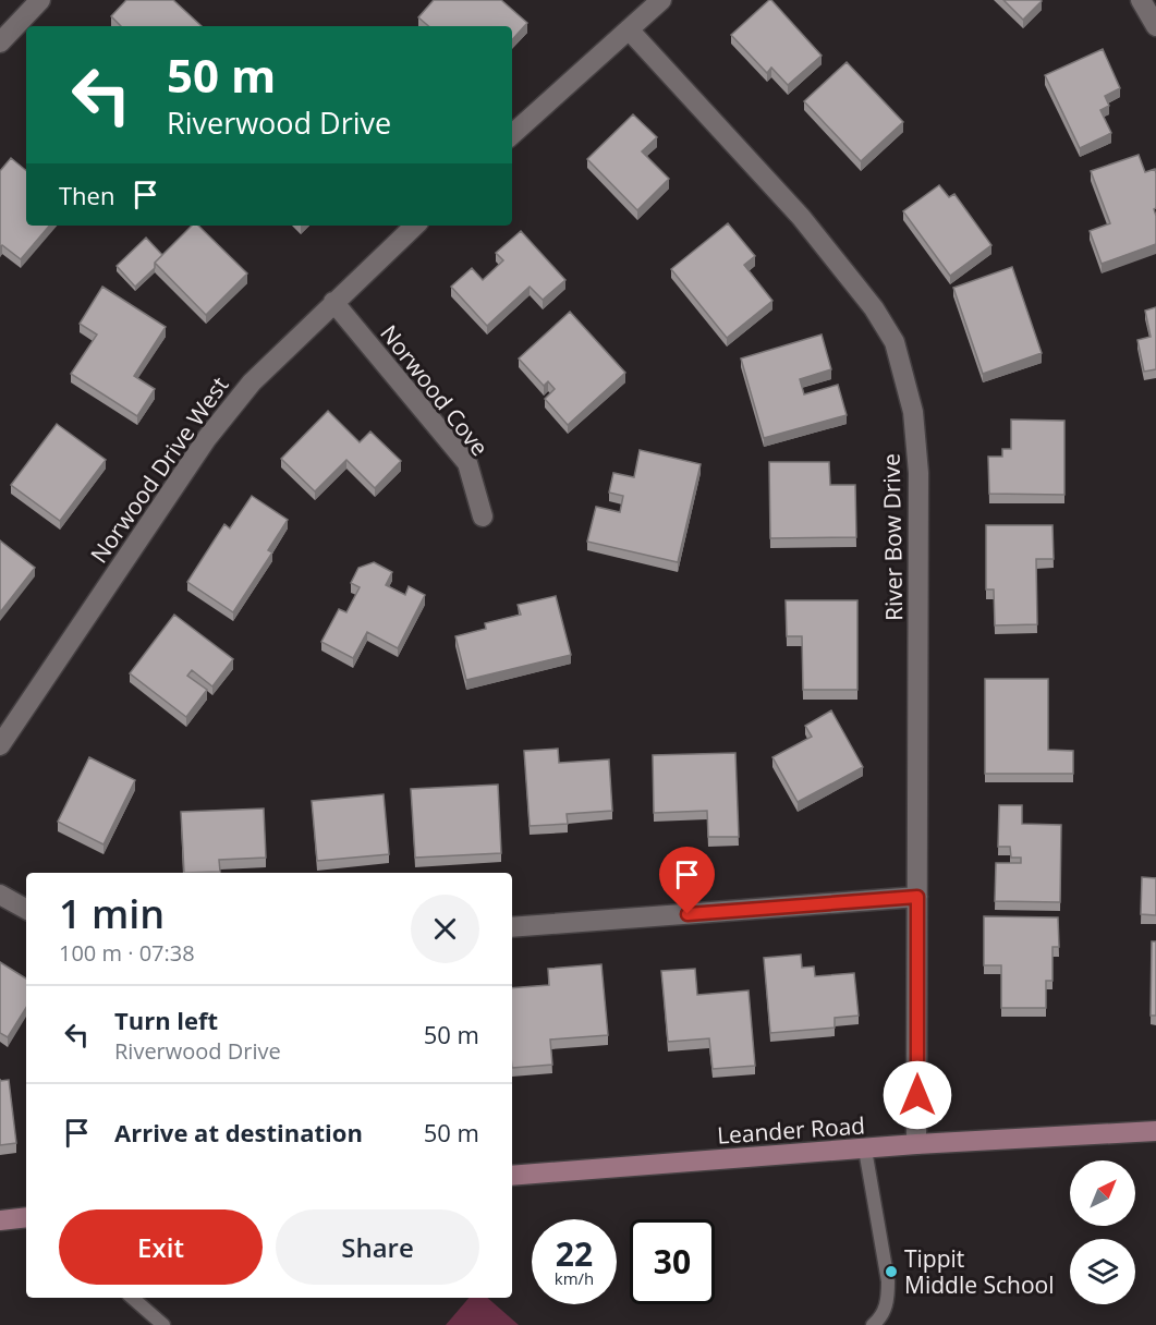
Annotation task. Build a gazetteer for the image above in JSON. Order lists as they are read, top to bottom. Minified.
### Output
{"streets":{"main road":["Leander Road"],"street":["Norwood Cove","Norwood Drive West","River Bow Drive"]},"crossings":[["Norwood Cove","Norwood Drive West"],["River Bow Drive","Leander Road"]],"places":["Tippit Middle School"],"north":"top right","page":{"turn":["50 m","Riverwood Drive"],"then":"Then","heading":["1 min","100 m · 07:38"],"list":[{"name":"Turn left","note":"Riverwood Drive","value":"50 m"},{"name":"Arrive at destination","value":"50 m"}],"buttons":["Exit","Share"],"speed":"22 km/h","limit":"30"}}
